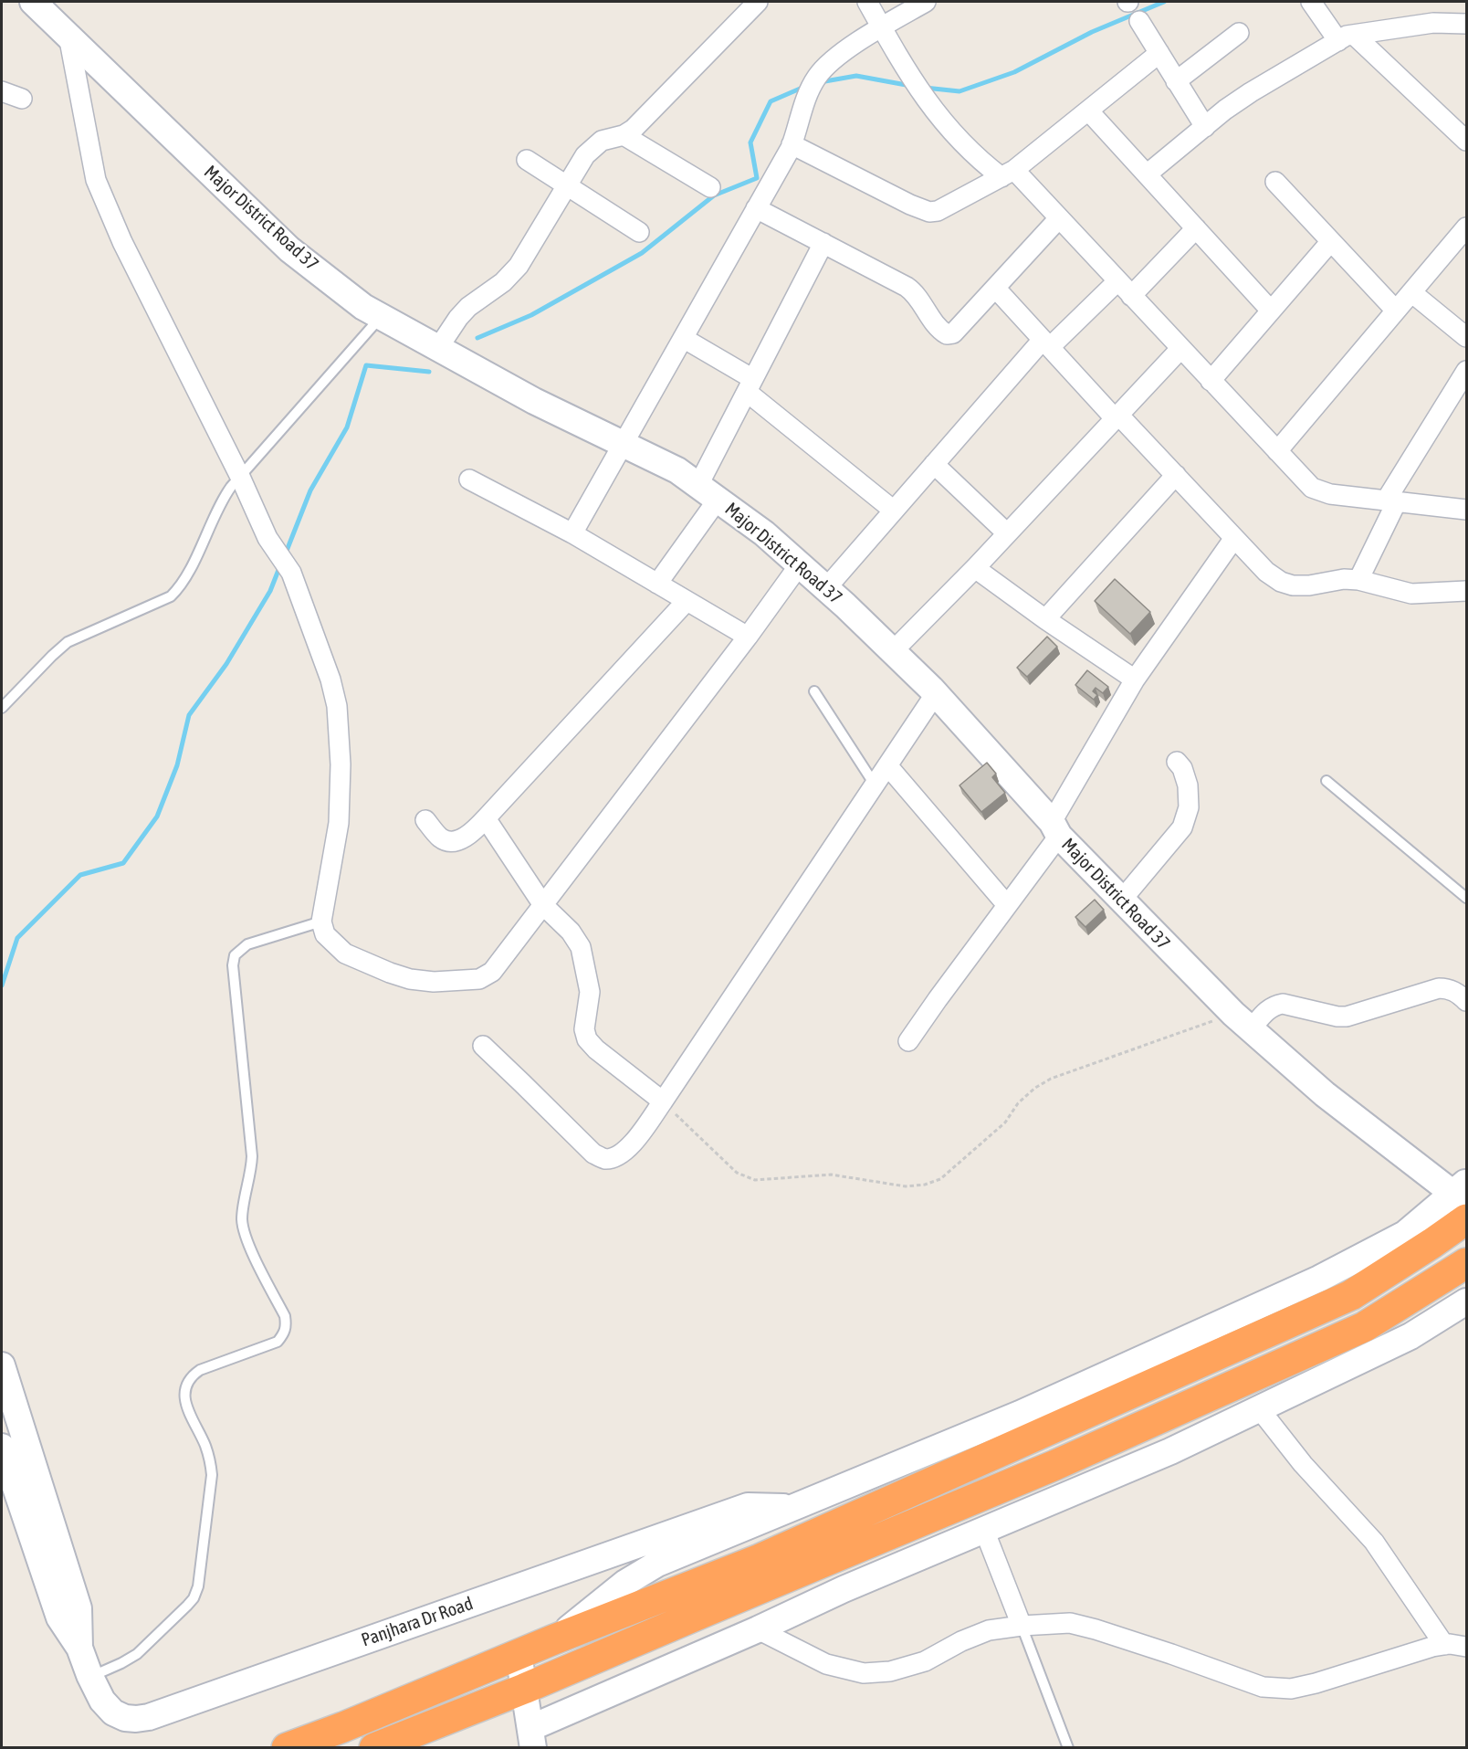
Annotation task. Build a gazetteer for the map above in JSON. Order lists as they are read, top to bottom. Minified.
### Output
{"streets":{"street":["Major District Road 37","Panjhara Dr Road"]}}
